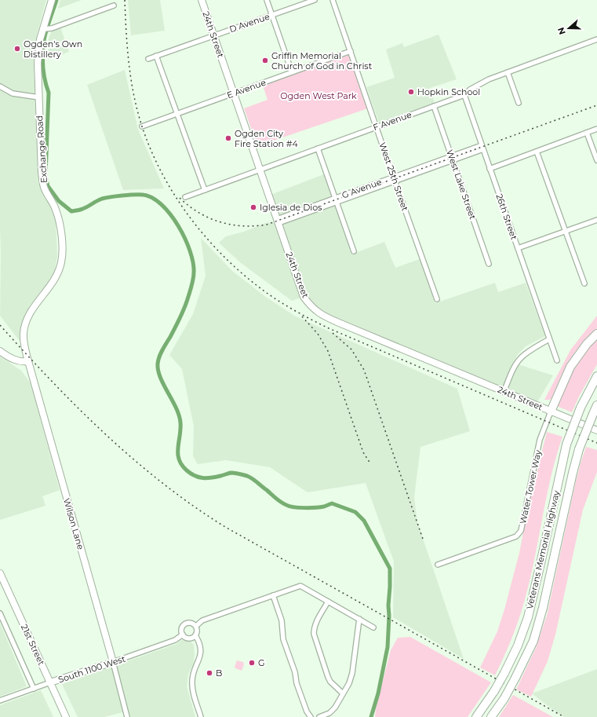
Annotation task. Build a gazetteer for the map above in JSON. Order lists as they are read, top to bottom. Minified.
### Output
{"streets":{"highway":["Veterans Memorial Highway"],"main road":["24th Street","Exchange Road","Wilson Lane","21st Street","South 1100 West"],"street":["D Avenue","E Avenue","F Avenue","West 25th Street","West Lake Street","G Avenue","26th Street","Water Tower Way"]},"crossings":[["D Avenue","24th Street"],["24th Street","E Avenue"],["24th Street","F Avenue"],["24th Street","G Avenue"],["24th Street","Water Tower Way"],["E Avenue","West 25th Street"],["F Avenue","West 25th Street"],["F Avenue","West Lake Street"],["F Avenue","26th Street"],["Exchange Road","Wilson Lane"],["West 25th Street","G Avenue"],["West Lake Street","G Avenue"],["G Avenue","26th Street"],["Wilson Lane","South 1100 West"],["21st Street","South 1100 West"]],"parks":["Ogden West Park"],"places":["Ogden's Own Distillery","Griffin Memorial Church of God in Christ","Hopkin School","Ogden City Fire Station #4","Iglesia de Dios","G","B"],"north":"left"}
